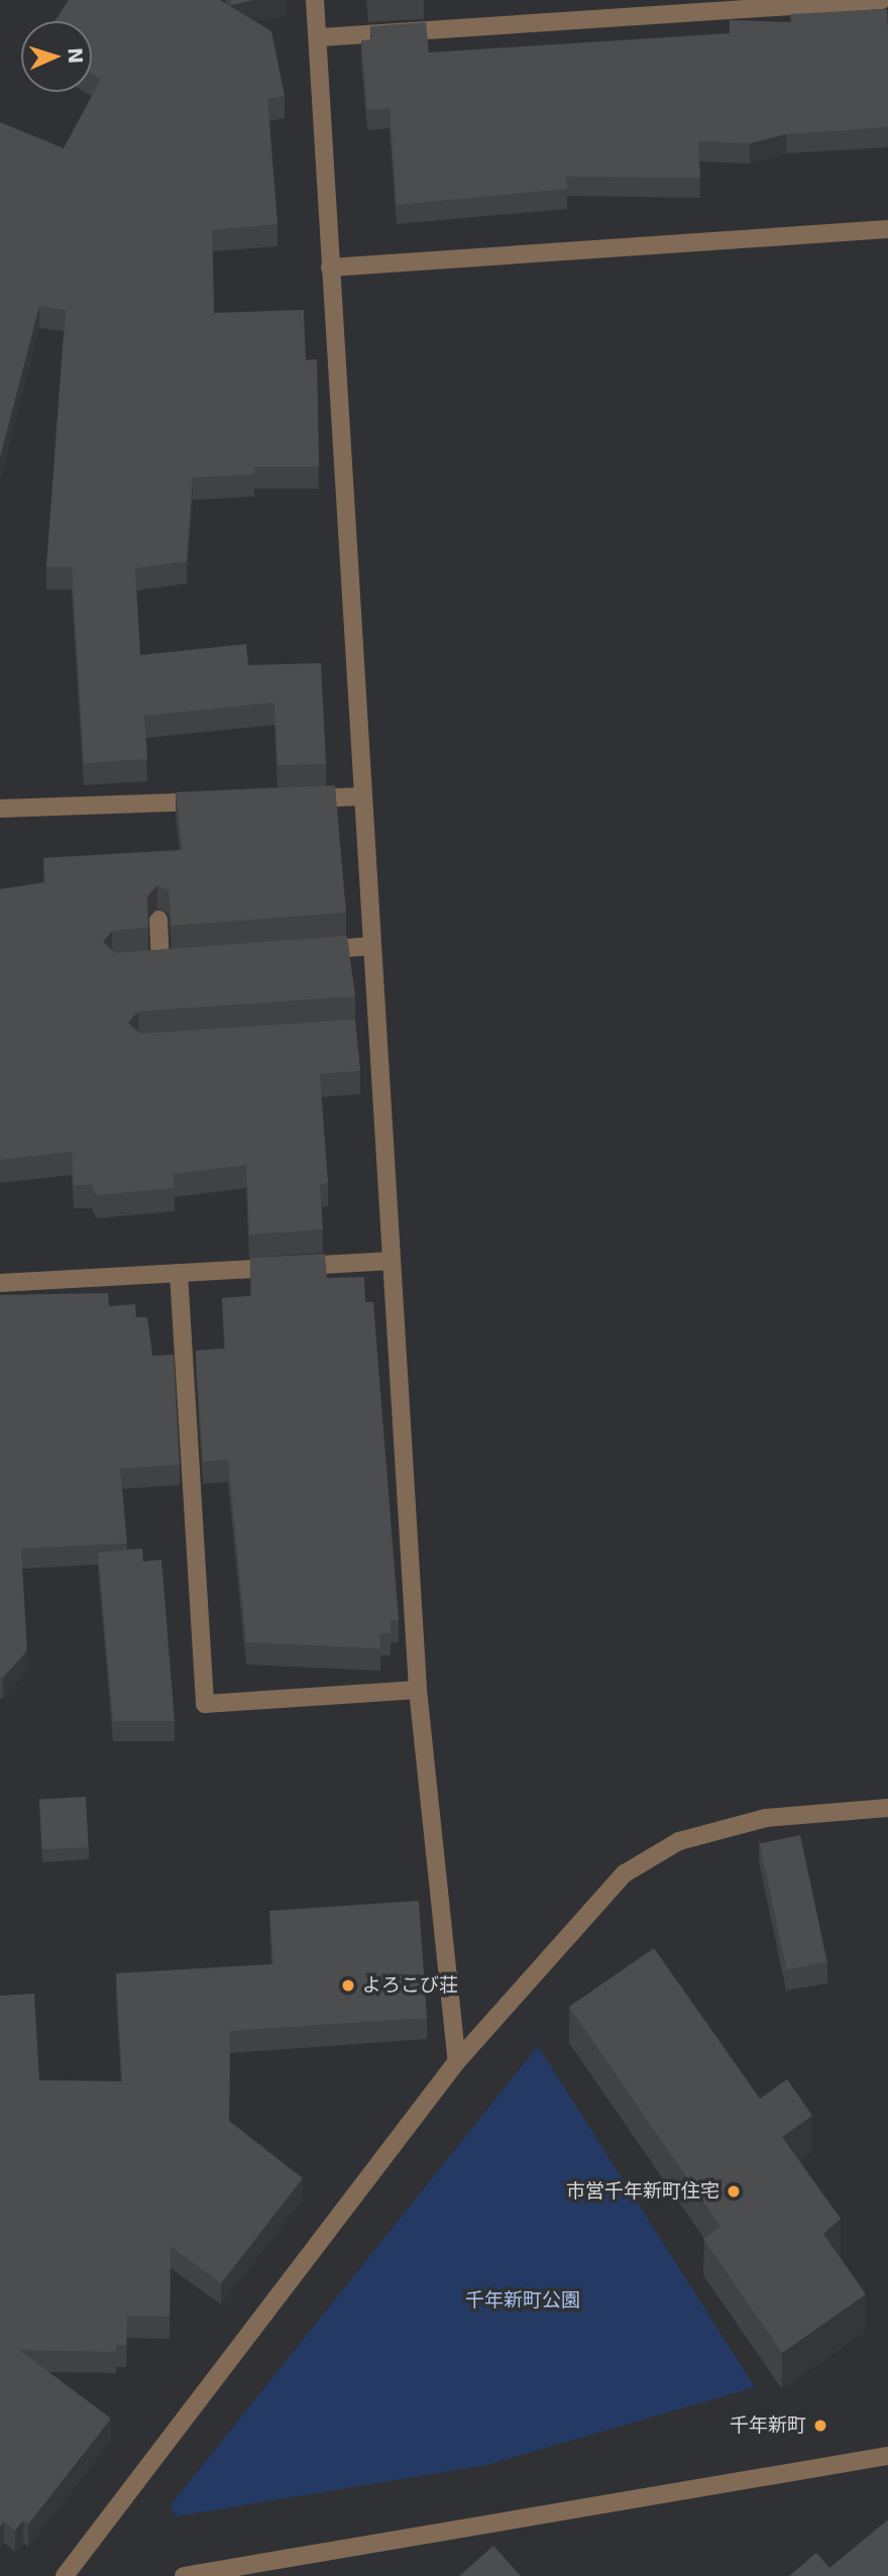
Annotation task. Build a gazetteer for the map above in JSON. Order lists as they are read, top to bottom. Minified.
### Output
{"parks":["千年新町公園"],"places":["よろこび荘","市営千年新町住宅","千年新町"],"north":"right"}
